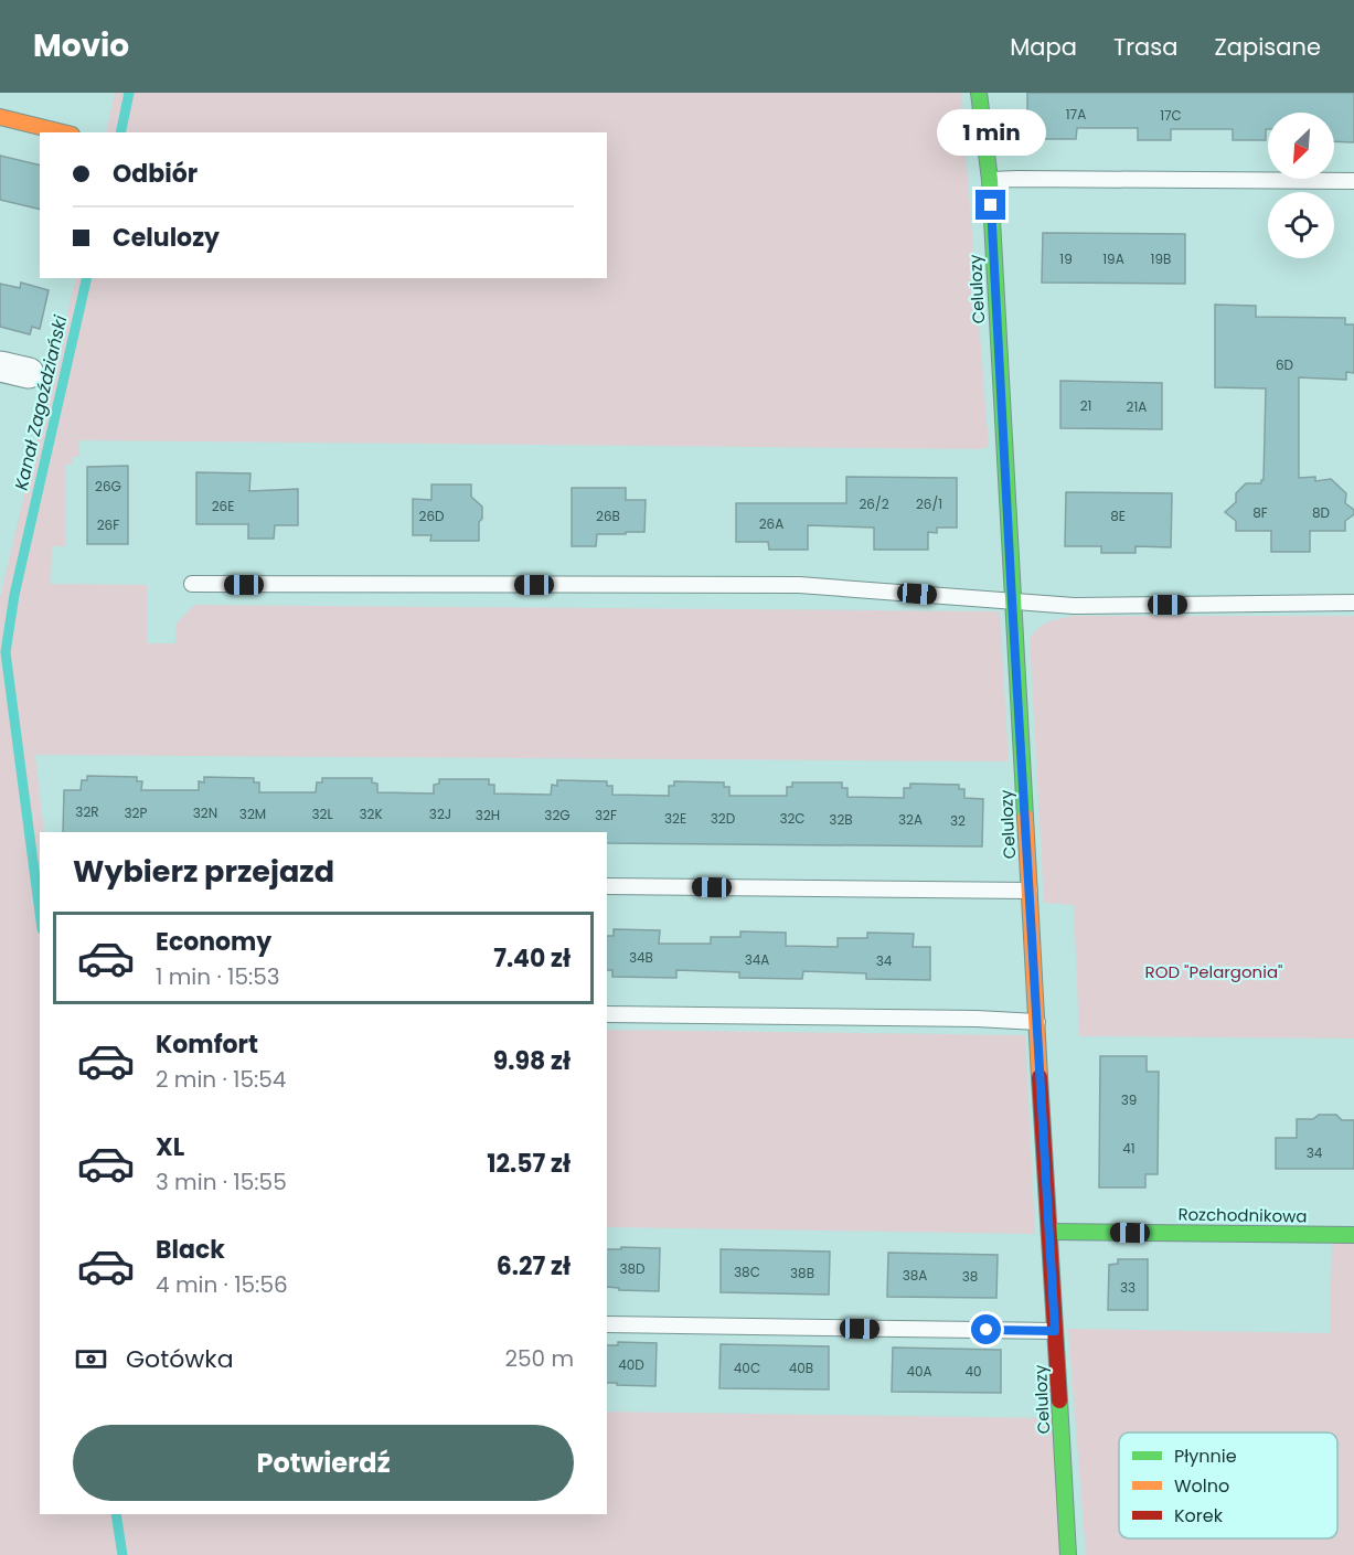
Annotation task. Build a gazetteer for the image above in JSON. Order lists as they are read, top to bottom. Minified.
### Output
{"streets":{"street":["Celulozy","Rozchodnikowa"]},"crossings":[["Celulozy","Rozchodnikowa"]],"water":["Kanał Zagoździański"],"parks":["ROD \"Pelargonia\""],"house_numbers":["17A","17C","19","19A","19B","6D","21","21A","26G","26/2","26/1","26E","8F","8D","26D","26B","8E","26A","26F","32R","32P","32N","32M","32L","32K","32J","32H","32G","32F","32E","32D","32C","32B","32A","32","34B","34A","34","39","41","34","38D","38C","38B","38A","38","33","40D","40C","40B","40A","40"],"legend":["Płynnie","Wolno","Korek"],"north":"bottom left","page":{"header":"Movio","nav":["Mapa","Trasa","Zapisane"],"bubble":"1 min","banner":["Odbiór","Celulozy"],"heading":"Wybierz przejazd","list":[{"name":"Economy","note":"1 min · 15:53","value":"7.40 zł"},{"name":"Komfort","note":"2 min · 15:54","value":"9.98 zł"},{"name":"XL","note":"3 min · 15:55","value":"12.57 zł"},{"name":"Black","note":"4 min · 15:56","value":"6.27 zł"}],"pay":["Gotówka","250 m"],"buttons":"Potwierdź"}}
